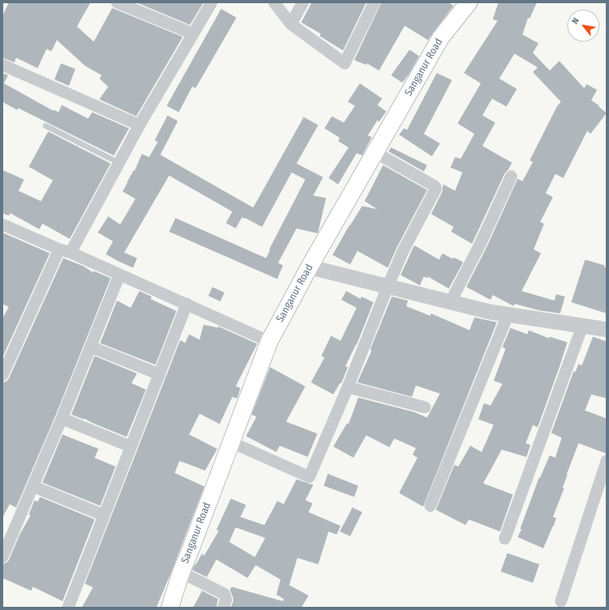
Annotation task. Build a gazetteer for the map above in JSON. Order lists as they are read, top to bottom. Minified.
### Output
{"streets":{"main road":["Sanganur Road"]},"north":"top left"}
